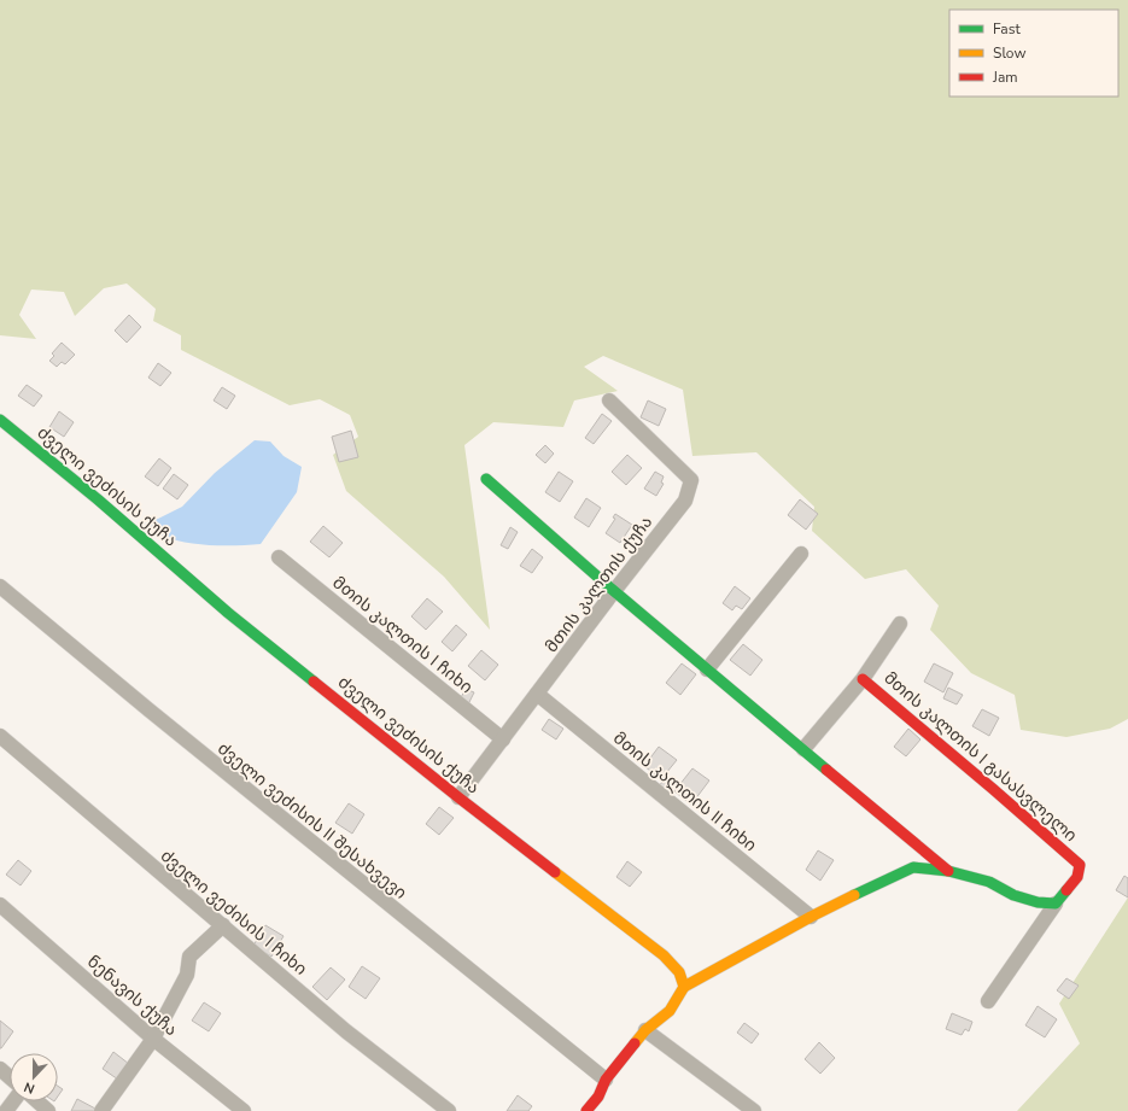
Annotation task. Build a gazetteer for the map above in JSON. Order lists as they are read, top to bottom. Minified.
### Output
{"streets":{"street":["ძველი ვეძისის ქუჩა","მთის კალთის ქუჩა","მთის კალთის I ჩიხი","მთის კალთის I გასასვლელი","მთის კალთის II ჩიხი","ძველი ვეძისის II შესახვევი","ძველი ვეძისის I ჩიხი","ნენავის ქუჩა"]},"crossings":[["ძველი ვეძისის ქუჩა","მთის კალთის ქუჩა"],["მთის კალთის ქუჩა","მთის კალთის I ჩიხი"],["მთის კალთის ქუჩა","მთის კალთის II ჩიხი"]],"legend":["Fast","Slow","Jam"],"north":"bottom"}
